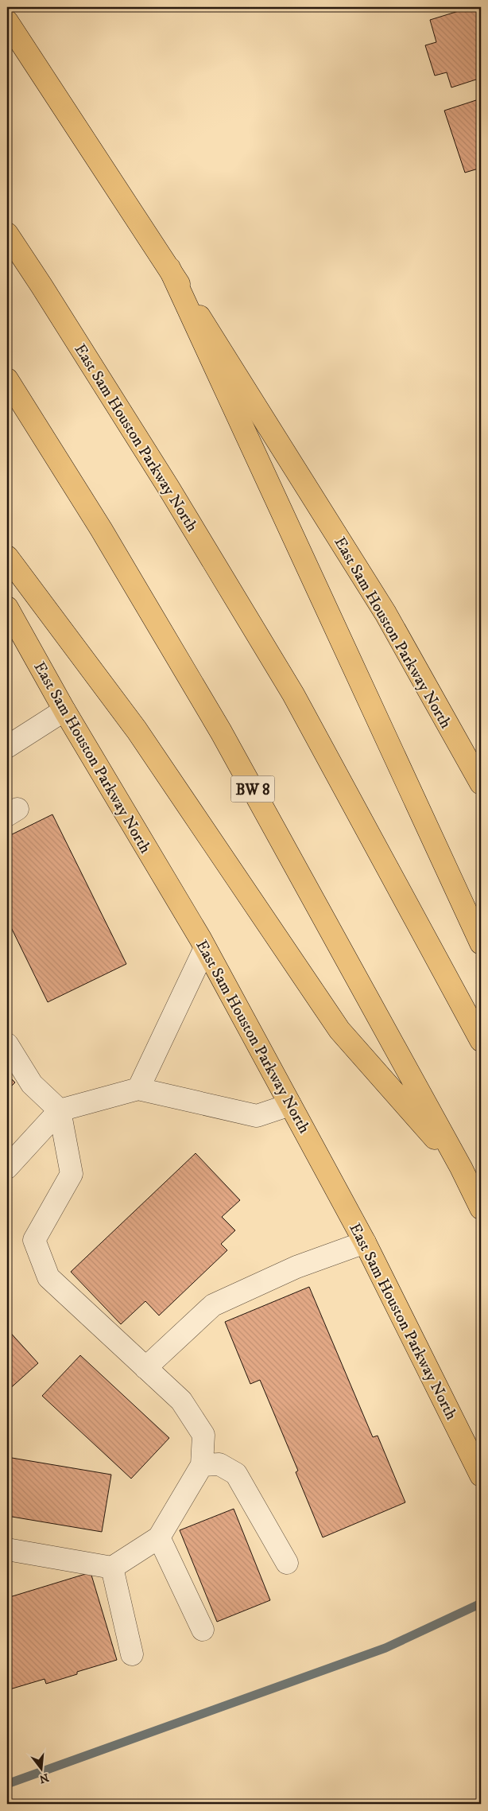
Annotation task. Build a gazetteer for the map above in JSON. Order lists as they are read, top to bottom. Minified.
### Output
{"streets":{"main road":["East Sam Houston Parkway North","BW 8"]},"north":"bottom"}
